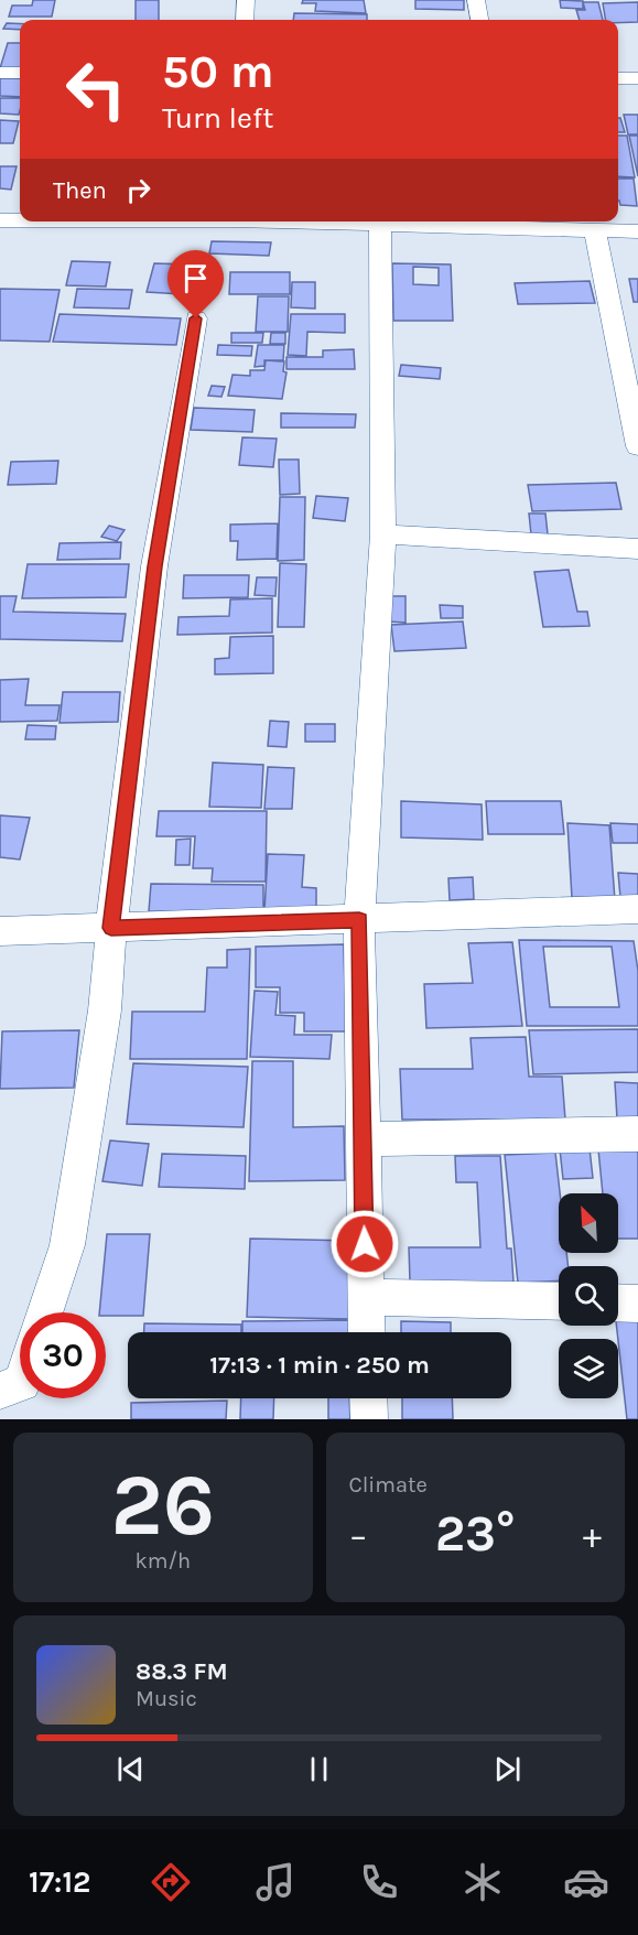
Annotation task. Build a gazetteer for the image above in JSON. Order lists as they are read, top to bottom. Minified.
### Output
{"north":"top left","page":{"turn":["50 m","Turn left"],"then":"Then","limit":"30","trip":"17:13 · 1 min · 250 m","tile":[["26","km/h"],"Climate"],"heat":["−","23°","+"],"song":["88.3 FM","Music"],"tabs":"17:12"}}
